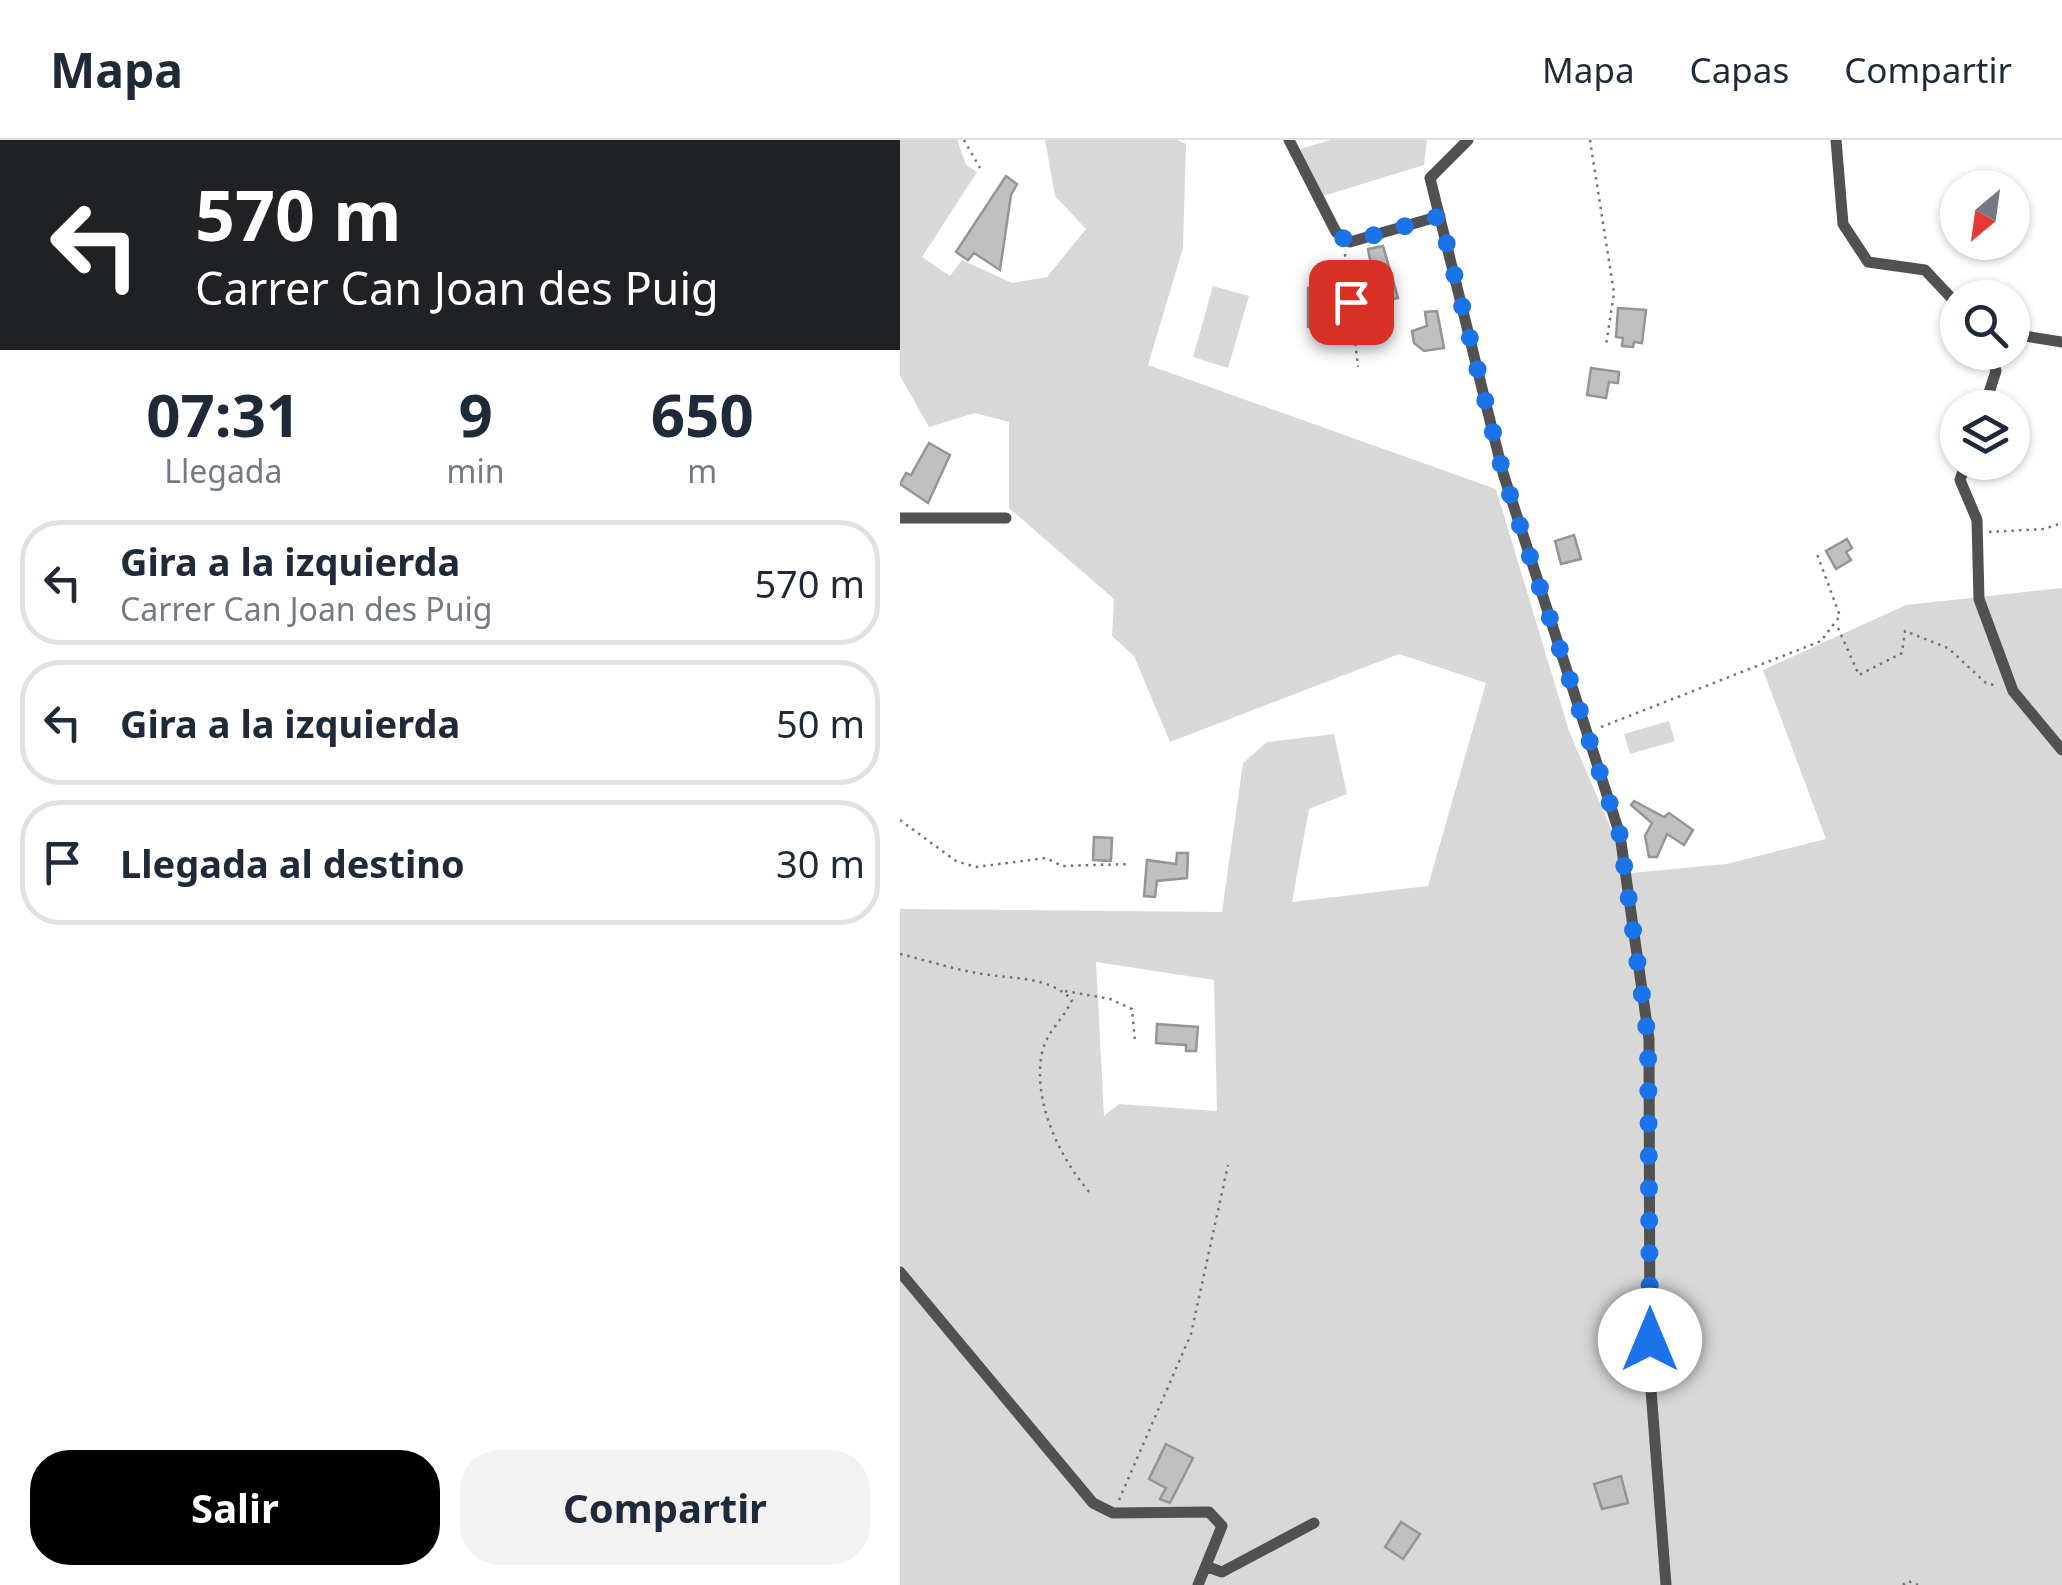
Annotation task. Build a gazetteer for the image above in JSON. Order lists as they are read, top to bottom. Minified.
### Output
{"north":"bottom left","page":{"header":"Mapa","nav":["Mapa","Capas","Compartir"],"turn":["570 m","Carrer Can Joan des Puig"],"eta":["07:31","Llegada","9","min","650","m"],"list":[{"name":"Gira a la izquierda","note":"Carrer Can Joan des Puig","value":"570 m"},{"name":"Gira a la izquierda","value":"50 m"},{"name":"Llegada al destino","value":"30 m"}],"buttons":["Salir","Compartir"]}}
